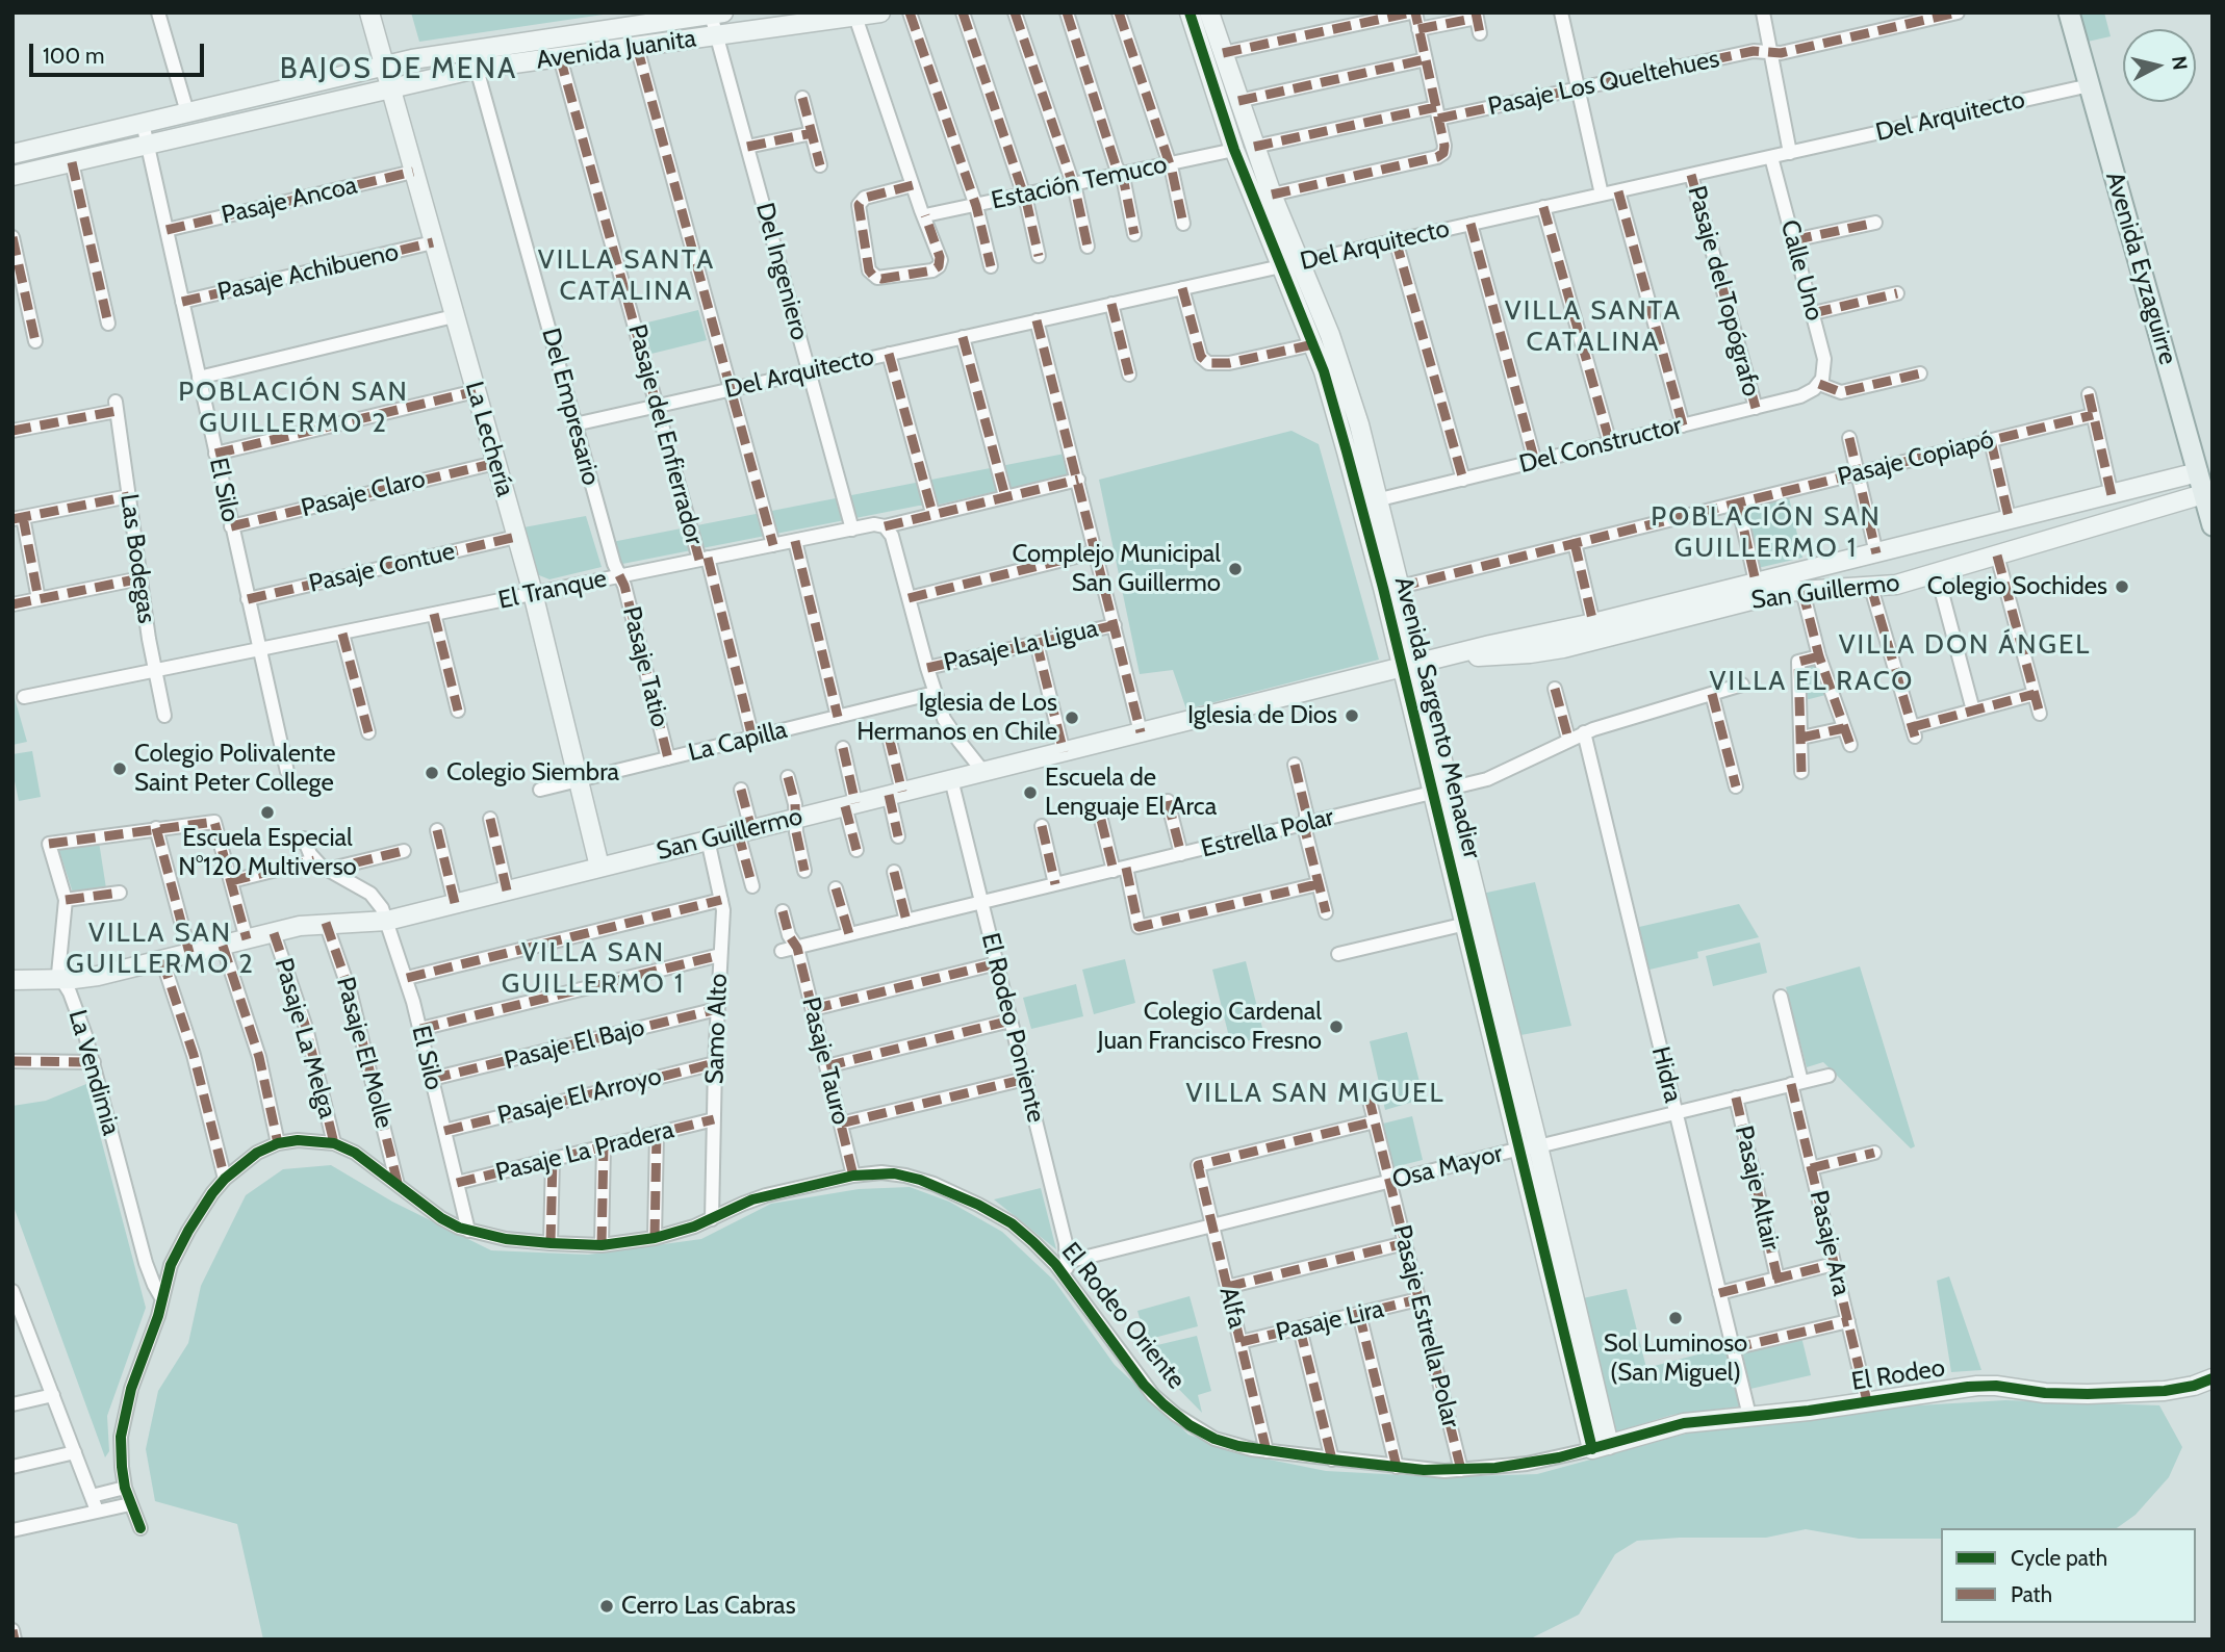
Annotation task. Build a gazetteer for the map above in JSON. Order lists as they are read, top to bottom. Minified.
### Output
{"streets":{"main road":["Avenida Eyzaguirre"],"street":["Avenida Juanita","Pasaje Los Queltehues","Del Arquitecto","Estación Temuco","Pasaje Ancoa","Calle Uno","Del Ingeniero","Pasaje Achibueno","Pasaje del Topógrafo","Del Empresario","Pasaje del Enfierrador","La Lechería","Del Constructor","Pasaje Copiapó","El Silo","Pasaje Claro","Las Bodegas","Pasaje Contue","El Tranque","San Guillermo","Pasaje La Ligua","Pasaje Tatio","Avenida Sargento Menadier","La Capilla","Estrella Polar","El Rodeo Poniente","Samo Alto","Pasaje La Melga","Pasaje El Bajo","Pasaje El Molle","Pasaje Tauro","La Vendimia","Hidra","Pasaje El Arroyo","Pasaje La Pradera","Osa Mayor","Pasaje Altair","Pasaje Ara","Alfa","El Rodeo Oriente","Pasaje Lira","Pasaje Estrella Polar","El Rodeo"]},"crossings":[["Avenida Juanita","Del Ingeniero"],["Avenida Juanita","Del Empresario"],["Avenida Juanita","Pasaje del Enfierrador"],["Avenida Juanita","La Lechería"],["Avenida Juanita","El Silo"],["Pasaje Los Queltehues","Avenida Sargento Menadier"],["Del Arquitecto","Avenida Eyzaguirre"],["Del Arquitecto","Calle Uno"],["Del Arquitecto","Del Ingeniero"],["Del Arquitecto","Pasaje del Topógrafo"],["Del Arquitecto","Del Empresario"],["Del Arquitecto","Pasaje del Enfierrador"],["Del Arquitecto","Avenida Sargento Menadier"],["Estación Temuco","Avenida Sargento Menadier"],["Pasaje Ancoa","La Lechería"],["Pasaje Ancoa","El Silo"],["Avenida Eyzaguirre","San Guillermo"],["Calle Uno","Del Constructor"],["Del Ingeniero","El Tranque"],["Pasaje Achibueno","La Lechería"],["Pasaje Achibueno","El Silo"],["Pasaje del Topógrafo","Del Constructor"],["Del Empresario","El Tranque"],["Del Empresario","Pasaje Tatio"],["Pasaje del Enfierrador","El Tranque"],["Pasaje del Enfierrador","La Capilla"],["La Lechería","Pasaje Claro"],["La Lechería","Pasaje Contue"],["La Lechería","El Tranque"],["La Lechería","San Guillermo"],["La Lechería","La Capilla"],["Del Constructor","Avenida Sargento Menadier"],["Pasaje Copiapó","Avenida Sargento Menadier"],["El Silo","Pasaje Claro"],["El Silo","Pasaje Contue"],["El Silo","El Tranque"],["El Silo","San Guillermo"],["El Silo","Pasaje El Bajo"],["El Silo","Pasaje El Arroyo"],["El Silo","Pasaje La Pradera"],["El Silo","El Rodeo Oriente"],["Las Bodegas","El Tranque"],["El Tranque","Pasaje Tatio"],["San Guillermo","Avenida Sargento Menadier"],["San Guillermo","El Rodeo Poniente"],["San Guillermo","Samo Alto"],["San Guillermo","Pasaje La Melga"],["San Guillermo","Pasaje El Molle"],["San Guillermo","La Vendimia"],["Pasaje Tatio","La Capilla"],["Avenida Sargento Menadier","Estrella Polar"],["Avenida Sargento Menadier","Osa Mayor"],["Avenida Sargento Menadier","El Rodeo Oriente"],["Avenida Sargento Menadier","El Rodeo"],["Estrella Polar","El Rodeo Poniente"],["Estrella Polar","Pasaje Tauro"],["Estrella Polar","Hidra"],["El Rodeo Poniente","Osa Mayor"],["El Rodeo Poniente","El Rodeo Oriente"],["Samo Alto","Pasaje El Bajo"],["Samo Alto","Pasaje El Arroyo"],["Samo Alto","Pasaje La Pradera"],["Samo Alto","El Rodeo Oriente"],["Pasaje La Melga","El Rodeo Oriente"],["Pasaje El Molle","El Rodeo Oriente"],["Pasaje Tauro","El Rodeo Oriente"],["La Vendimia","El Rodeo Oriente"],["Hidra","Osa Mayor"],["Hidra","El Rodeo"],["Osa Mayor","Pasaje Altair"],["Osa Mayor","Pasaje Ara"],["Osa Mayor","Alfa"],["Osa Mayor","Pasaje Estrella Polar"],["Pasaje Ara","El Rodeo"],["Alfa","El Rodeo Oriente"],["Alfa","Pasaje Lira"],["Alfa","Pasaje Estrella Polar"],["El Rodeo Oriente","Pasaje Estrella Polar"],["El Rodeo Oriente","El Rodeo"],["Pasaje Lira","Pasaje Estrella Polar"]],"districts":["BAJOS DE MENA","VILLA SANTA CATALINA","VILLA SANTA CATALINA","POBLACIÓN SAN GUILLERMO 2","POBLACIÓN SAN GUILLERMO 1","VILLA DON ÁNGEL","VILLA EL RACO","VILLA SAN GUILLERMO 2","VILLA SAN GUILLERMO 1","VILLA SAN MIGUEL"],"places":["Complejo Municipal San Guillermo","Colegio Sochides","Iglesia de Dios","Iglesia de Los Hermanos en Chile","Colegio Polivalente Saint Peter College","Colegio Siembra","Escuela de Lenguaje El Arca","Escuela Especial N°120 Multiverso","Colegio Cardenal Juan Francisco Fresno","Sol Luminoso (San Miguel)","Cerro Las Cabras"],"legend":["Cycle path","Path"],"scale_bar":"100 m","north":"right"}
